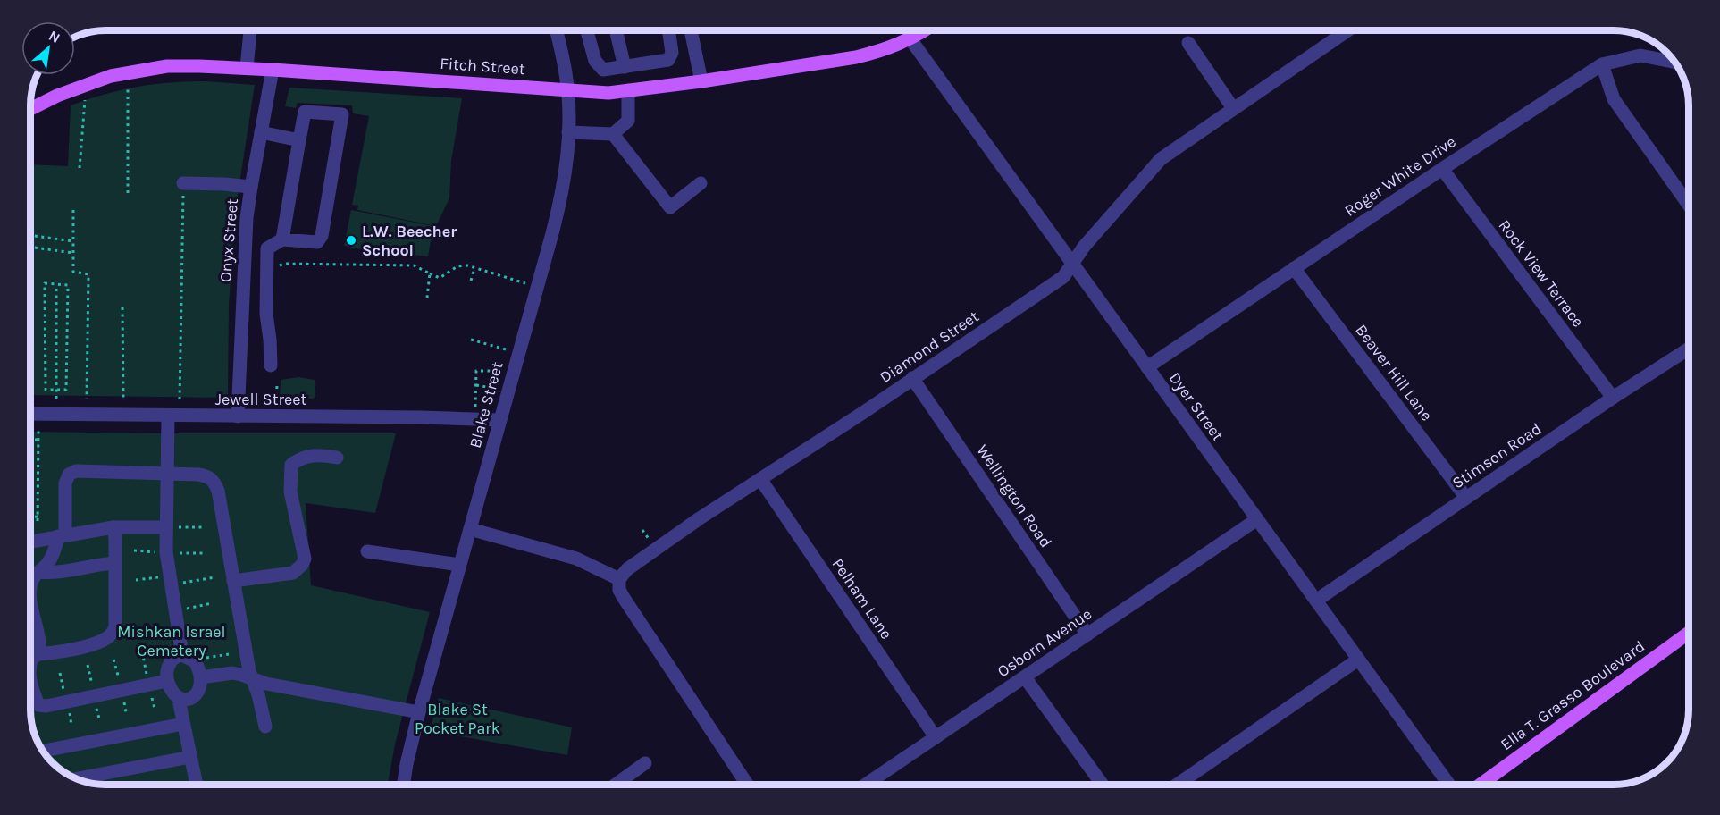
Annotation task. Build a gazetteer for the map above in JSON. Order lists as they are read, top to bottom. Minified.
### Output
{"streets":{"main road":["Fitch Street","Ella T. Grasso Boulevard"],"street":["Roger White Drive","Onyx Street","Rock View Terrace","Diamond Street","Beaver Hill Lane","Jewell Street","Blake Street","Dyer Street","Stimson Road","Wellington Road","Pelham Lane","Osborn Avenue"]},"crossings":[["Fitch Street","Onyx Street"],["Fitch Street","Blake Street"],["Fitch Street","Dyer Street"],["Roger White Drive","Rock View Terrace"],["Roger White Drive","Beaver Hill Lane"],["Roger White Drive","Dyer Street"],["Onyx Street","Jewell Street"],["Rock View Terrace","Stimson Road"],["Diamond Street","Dyer Street"],["Diamond Street","Wellington Road"],["Diamond Street","Pelham Lane"],["Beaver Hill Lane","Stimson Road"],["Jewell Street","Blake Street"],["Dyer Street","Stimson Road"],["Dyer Street","Osborn Avenue"],["Wellington Road","Osborn Avenue"],["Pelham Lane","Osborn Avenue"]],"parks":["Mishkan Israel Cemetery","Blake St Pocket Park"],"places":["L.W. Beecher School"],"north":"top right"}
